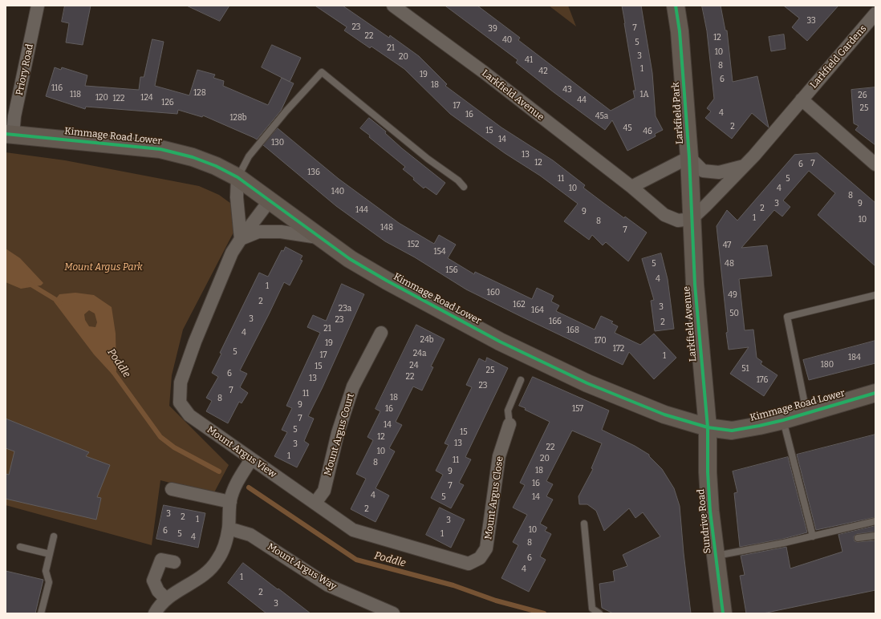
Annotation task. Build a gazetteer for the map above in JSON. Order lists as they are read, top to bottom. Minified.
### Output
{"streets":{"main road":["Larkfield Avenue","Larkfield Park","Kimmage Road Lower","Sundrive Road"],"street":["Larkfield Gardens","Priory Road","Mount Argus Court","Mount Argus View","Mount Argus Close","Mount Argus Way"]},"crossings":[["Larkfield Gardens","Larkfield Avenue"],["Larkfield Gardens","Larkfield Park"],["Priory Road","Kimmage Road Lower"],["Larkfield Avenue","Larkfield Park"],["Larkfield Avenue","Kimmage Road Lower"],["Larkfield Avenue","Sundrive Road"],["Kimmage Road Lower","Mount Argus View"],["Kimmage Road Lower","Sundrive Road"],["Mount Argus Court","Mount Argus View"],["Mount Argus View","Mount Argus Close"]],"water":["Poddle"],"parks":["Mount Argus Park"],"house_numbers":["33","23","7","39","22","12","40","5","21","10","3","20","41","8","1","42","19","6","18","116","43","128","118","1A","26","120","124","122","44","126","17","25","4","16","45a","128b","2","45","15","46","14","130","13","12","7","6","136","11","5","10","4","140","8","3","9","2","144","9","1","10","8","148","7","152","47","154","5","48","156","4","1","160","49","2","162","3","23a","164","50","3","23","166","2","21","168","4","24b","170","19","172","5","24a","17","1","184","180","24","15","51","25","6","22","13","176","23","7","11","18","8","9","16","157","7","14","5","15","12","13","3","22","10","1","20","11","8","18","9","16","7","4","5","14","2","3","2","1","3","10","6","5","1","4","8","6","4","1","2","3"]}
